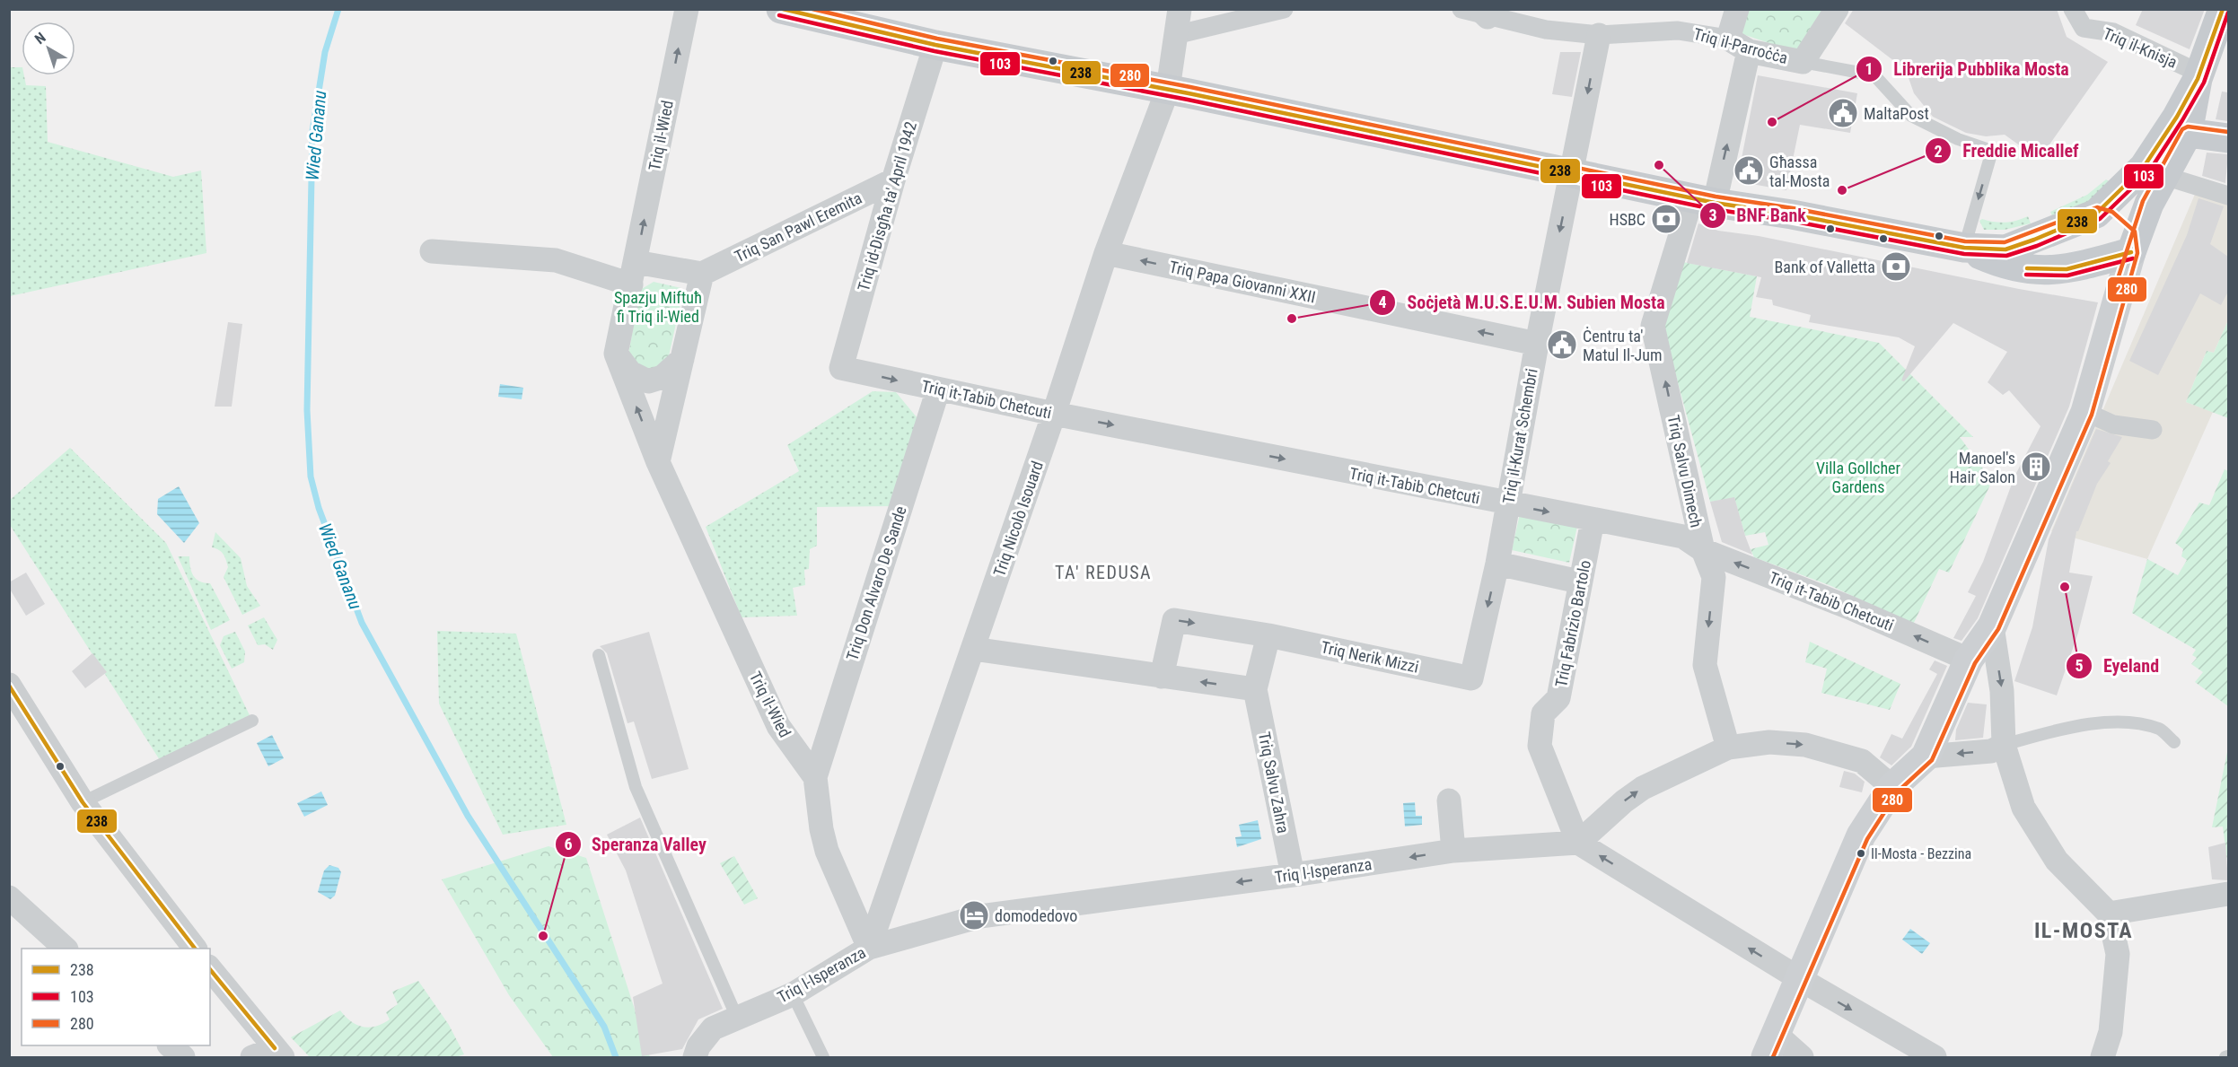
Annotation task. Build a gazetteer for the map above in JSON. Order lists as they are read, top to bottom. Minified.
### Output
{"streets":{"street":["Triq il-Parroċċa","Triq il-Knisja","Triq il-Wied","Triq id-Disgħa ta' April 1942","Triq San Pawl Eremita","Triq Papa Giovanni XXII","Triq it-Tabib Chetcuti","Triq il-Kurat Schembri","Triq Salvu Dimech","Triq Nicolò Isouard","Triq Don Alvaro De Sande","Triq Fabrizio Bartolo","Triq Nerik Mizzi","Triq Salvu Zahra","Triq l-Isperanza"]},"crossings":[["Triq il-Parroċċa","Triq il-Kurat Schembri"],["Triq il-Parroċċa","Triq Salvu Dimech"],["Triq il-Wied","Triq Nicolò Isouard"],["Triq il-Wied","Triq Don Alvaro De Sande"],["Triq il-Wied","Triq l-Isperanza"],["Triq id-Disgħa ta' April 1942","Triq San Pawl Eremita"],["Triq id-Disgħa ta' April 1942","Triq it-Tabib Chetcuti"],["Triq Papa Giovanni XXII","Triq il-Kurat Schembri"],["Triq Papa Giovanni XXII","Triq Nicolò Isouard"],["Triq it-Tabib Chetcuti","Triq il-Kurat Schembri"],["Triq it-Tabib Chetcuti","Triq Salvu Dimech"],["Triq it-Tabib Chetcuti","Triq Nicolò Isouard"],["Triq it-Tabib Chetcuti","Triq Don Alvaro De Sande"],["Triq it-Tabib Chetcuti","Triq Fabrizio Bartolo"],["Triq il-Kurat Schembri","Triq Nerik Mizzi"],["Triq Nicolò Isouard","Triq l-Isperanza"],["Triq Fabrizio Bartolo","Triq l-Isperanza"],["Triq Salvu Zahra","Triq l-Isperanza"]],"one_way":["Triq Papa Giovanni XXII","Triq il-Kurat Schembri","Triq l-Isperanza"],"districts":["TA' REDUSA","IL-MOSTA"],"water":["Wied Gananu"],"parks":["Spazju Miftuħ fi Triq il-Wied","Villa Gollcher Gardens"],"places":{"public building":["MaltaPost","Għassa tal-Mosta","Ċentru ta' Matul Il-Jum"],"other":["Librerija Pubblika Mosta","BNF Bank","Freddie Micallef","Soċjetà M.U.S.E.U.M. Subien Mosta","Eyeland","Il-Mosta - Bezzina","Speranza Valley"],"bank":["HSBC","Bank of Valletta"],"building":["Manoel's Hair Salon"],"hotel":["domodedovo"]},"lines":["transit line 238","transit line 280","transit line 103"],"legend":["238","103","280"],"north":"top left"}
